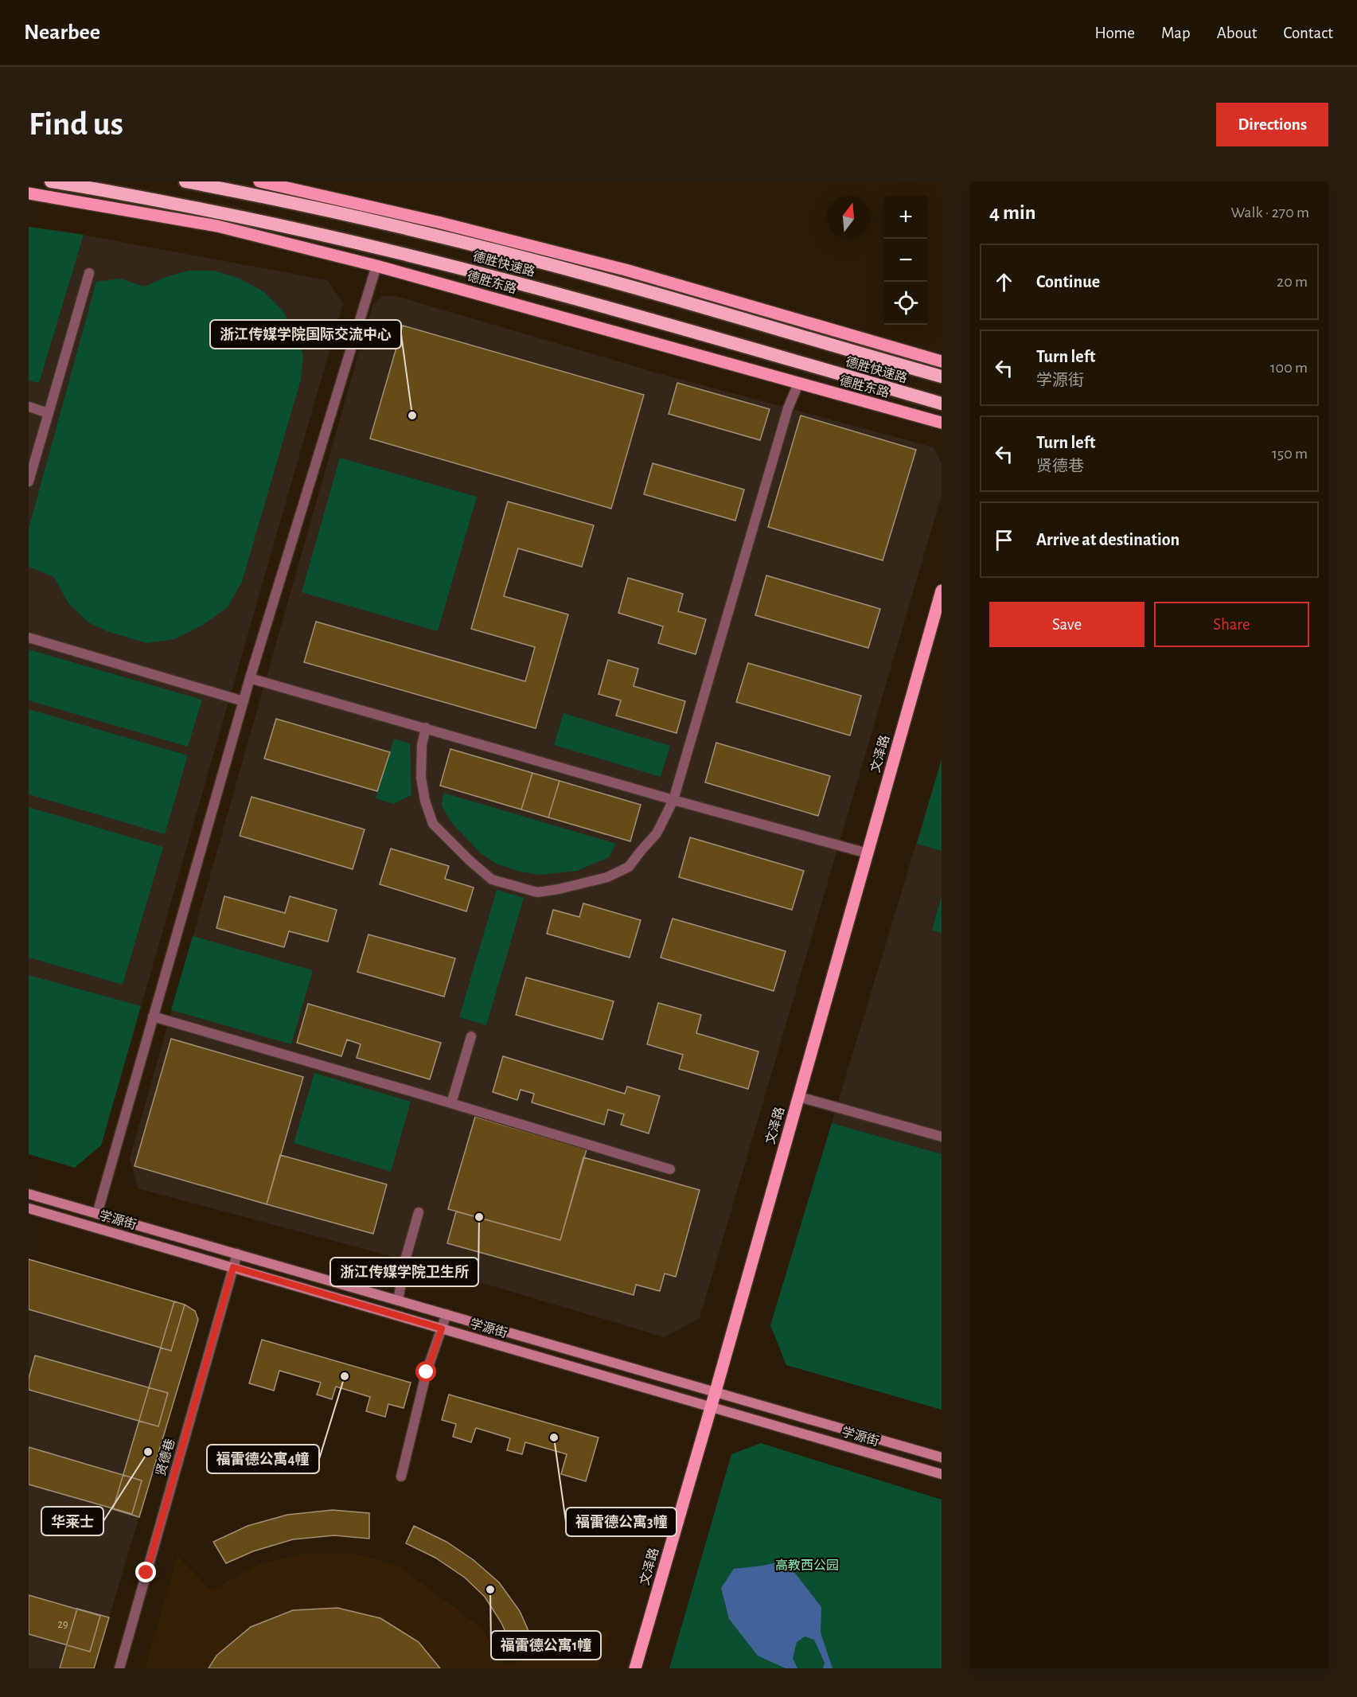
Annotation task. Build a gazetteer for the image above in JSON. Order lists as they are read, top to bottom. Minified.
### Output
{"streets":{"highway":["德胜快速路"],"main road":["德胜东路","文泽路","学源街"],"street":["贤德巷"]},"crossings":[["文泽路","学源街"],["学源街","贤德巷"]],"parks":["高教西公园"],"places":["浙江传媒学院国际交流中心","浙江传媒学院卫生所","福雷德公寓4幢","福雷德公寓3幢","华莱士","福雷德公寓1幢"],"house_numbers":["29"],"north":"top","page":{"header":"Nearbee","nav":["Home","Map","About","Contact"],"buttons":["Directions",["Save","Share"]],"title":"Find us","heading":["4 min","Walk · 270 m"],"map_buttons":["+","−"],"list":[["Continue","20 m"],["Turn left","学源街","100 m"],["Turn left","贤德巷","150 m"],"Arrive at destination"]}}
